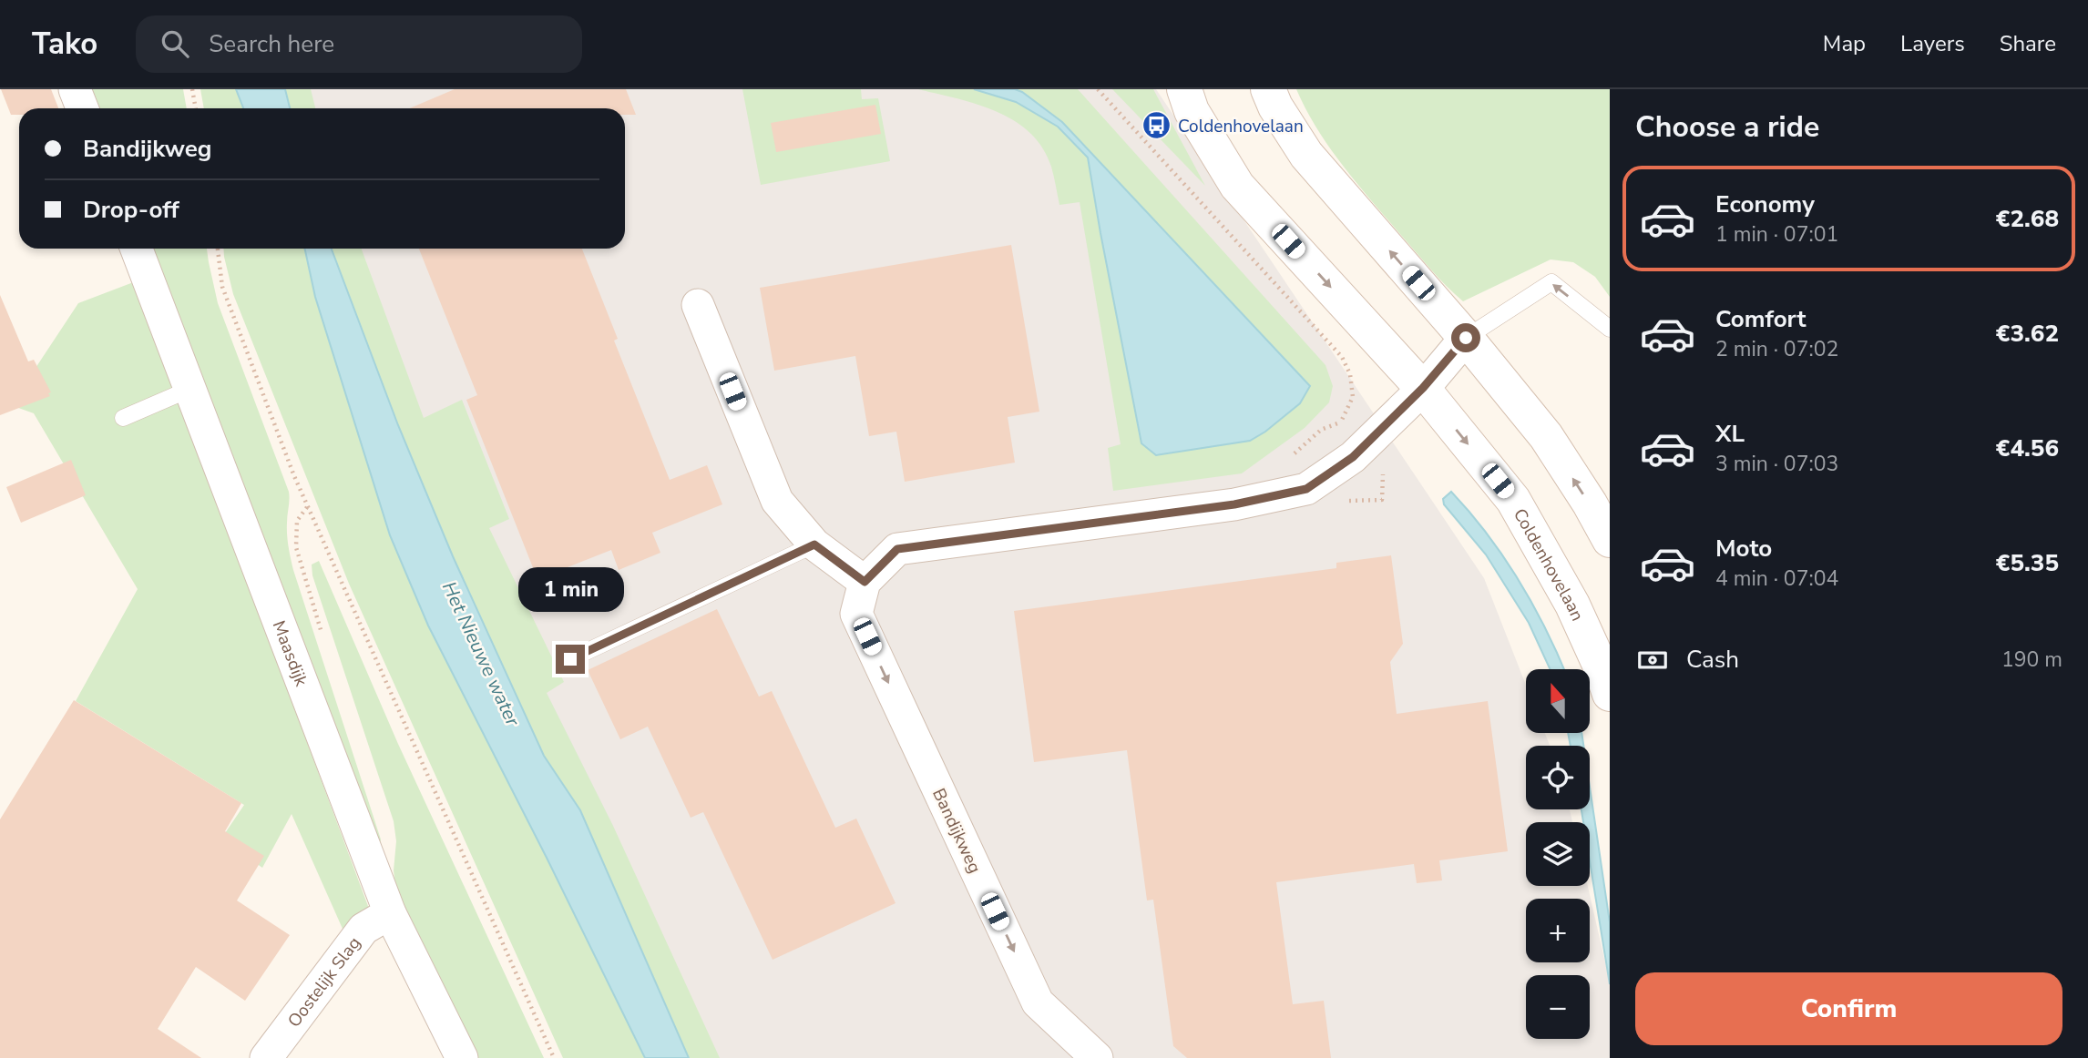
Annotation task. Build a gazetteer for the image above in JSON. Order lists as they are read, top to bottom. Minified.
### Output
{"streets":{"main road":["Coldenhovelaan"],"street":["Maasdijk","Bandijkweg","Oostelijk Slag"]},"crossings":[["Maasdijk","Oostelijk Slag"]],"one_way":["Bandijkweg"],"water":["Het Nieuwe water"],"places":{"bus stop":["Coldenhovelaan"]},"north":"top","page":{"header":"Tako","search":"Search here","nav":["Map","Layers","Share"],"heading":"Choose a ride","banner":["Bandijkweg","Drop-off"],"list":[{"name":"Economy","note":"1 min · 07:01","value":"€2.68"},{"name":"Comfort","note":"2 min · 07:02","value":"€3.62"},{"name":"XL","note":"3 min · 07:03","value":"€4.56"},{"name":"Moto","note":"4 min · 07:04","value":"€5.35"}],"bubble":"1 min","pay":["Cash","190 m"],"map_buttons":["+","−"],"buttons":"Confirm"}}
